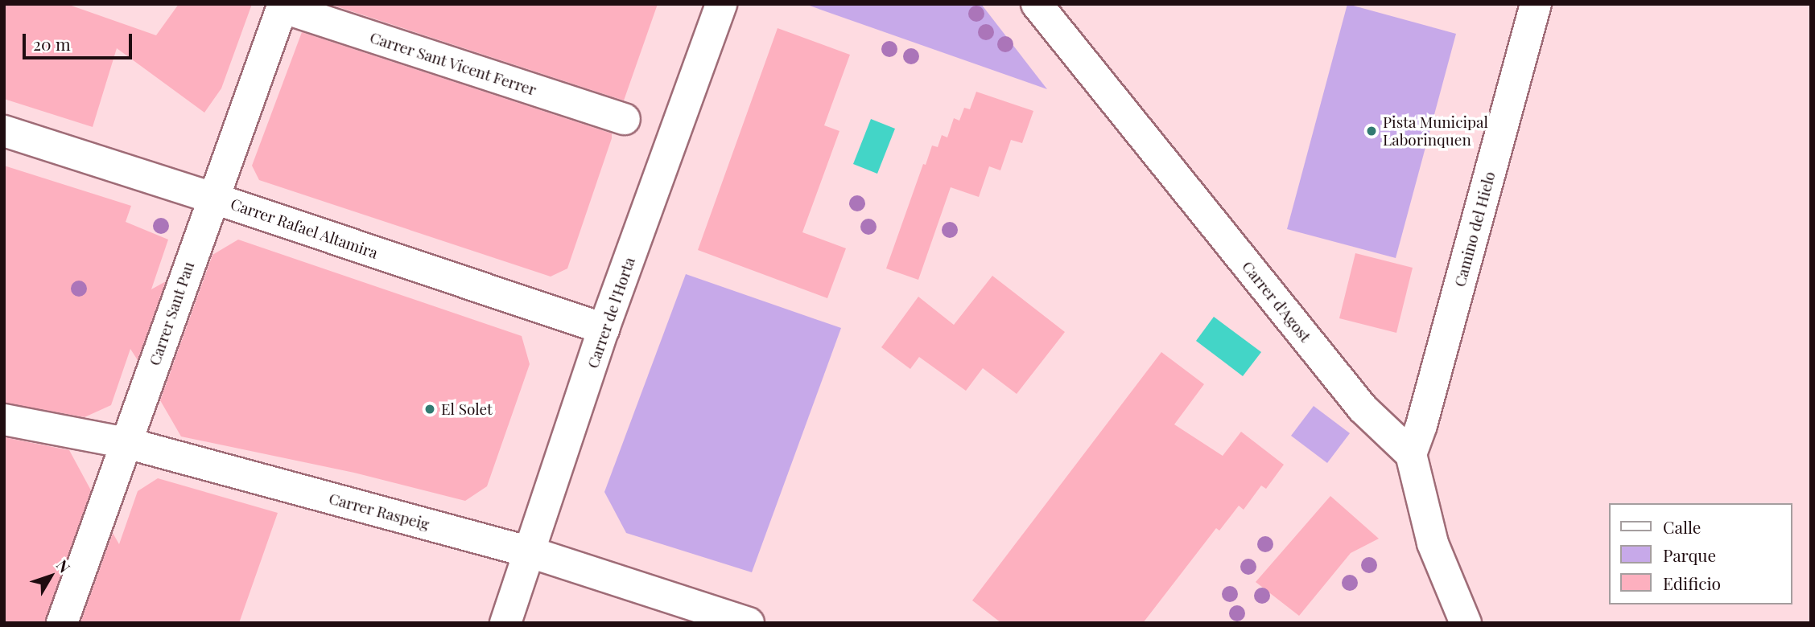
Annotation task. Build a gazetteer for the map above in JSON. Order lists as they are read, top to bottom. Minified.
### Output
{"streets":{"street":["Carrer Sant Vicent Ferrer","Carrer Rafael Altamira","Camino del Hielo","Carrer d'Agost","Carrer de l'Horta","Carrer Sant Pau","Carrer Raspeig"]},"crossings":[["Carrer Sant Vicent Ferrer","Carrer Sant Pau"],["Carrer Rafael Altamira","Carrer de l'Horta"],["Carrer Rafael Altamira","Carrer Sant Pau"],["Camino del Hielo","Carrer d'Agost"],["Carrer de l'Horta","Carrer Raspeig"],["Carrer Sant Pau","Carrer Raspeig"]],"places":["Pista Municipal Laborinquen","El Solet"],"legend":["Calle","Parque","Edificio"],"scale_bar":"20 m","north":"top right"}
